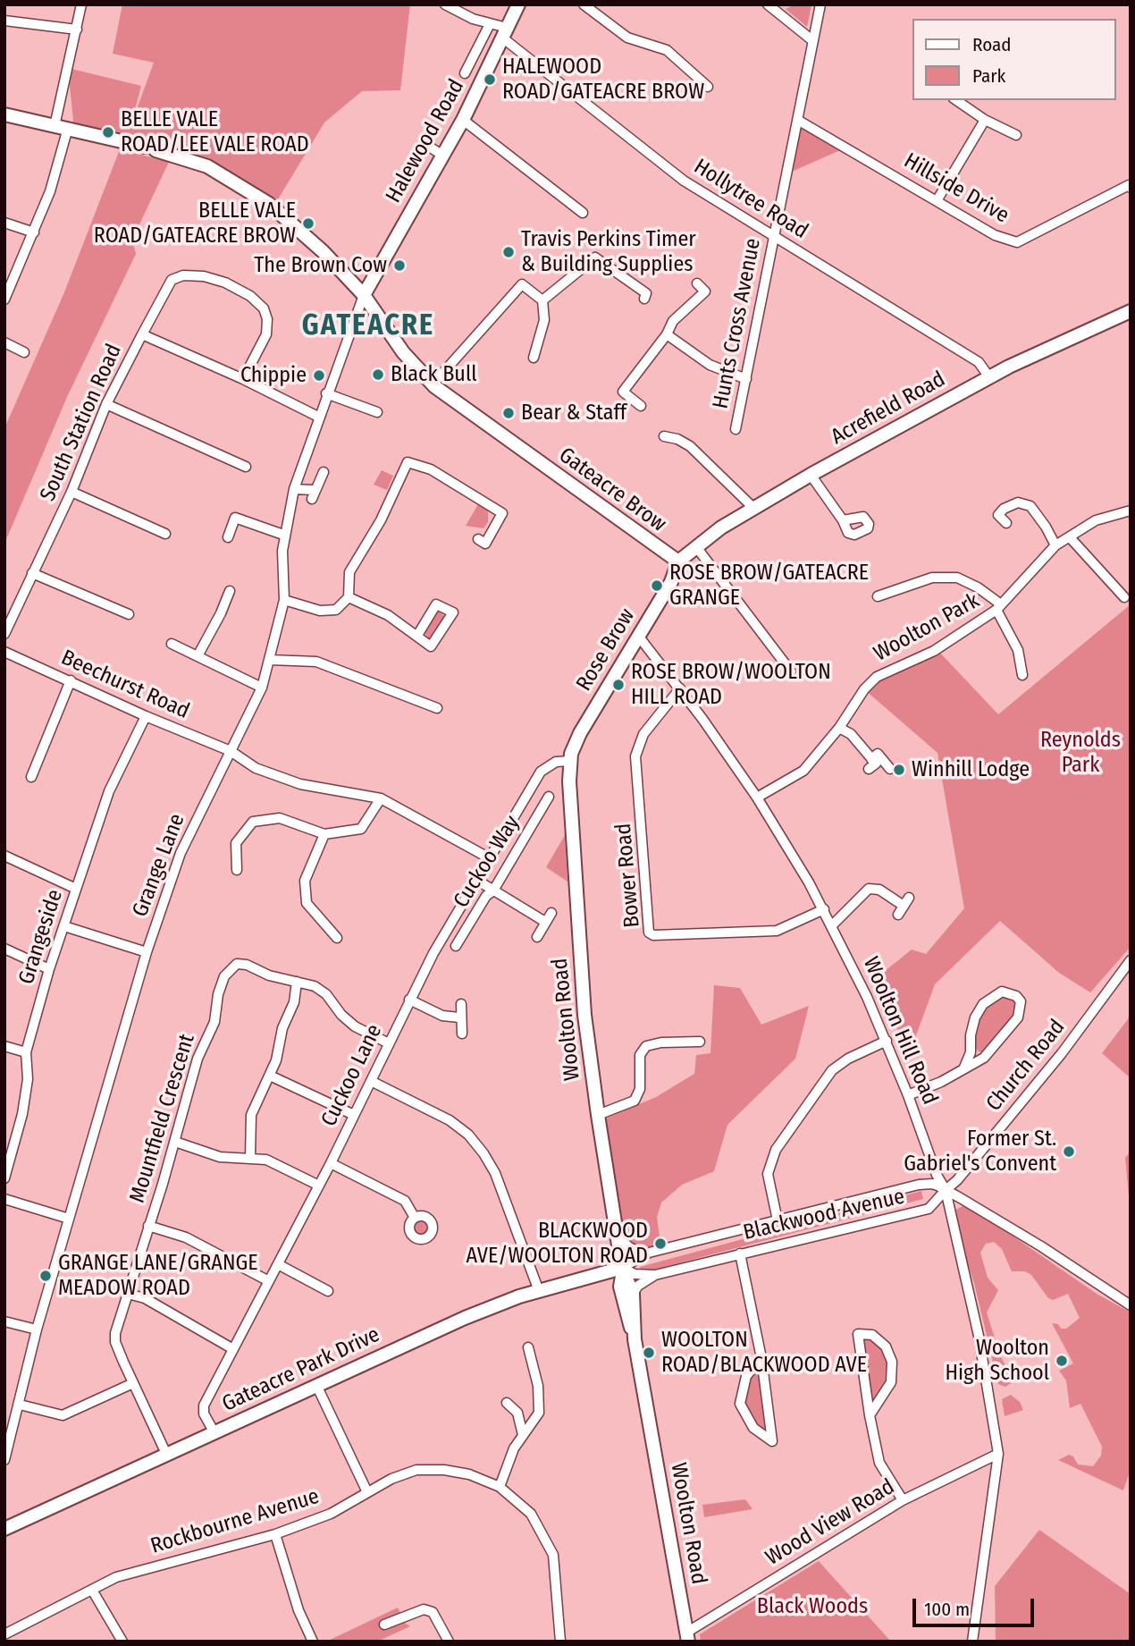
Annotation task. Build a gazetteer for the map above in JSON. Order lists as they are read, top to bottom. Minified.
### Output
{"streets":{"street":["Halewood Road","Hillside Drive","Hollytree Road","Hunts Cross Avenue","Acrefield Road","South Station Road","Gateacre Brow","Woolton Park","Rose Brow","Beechurst Road","Cuckoo Way","Grange Lane","Bower Road","Grangeside","Woolton Road","Woolton Hill Road","Church Road","Cuckoo Lane","Mountfield Crescent","Blackwood Avenue","Gateacre Park Drive","Rockbourne Avenue","Wood View Road"]},"crossings":[["Halewood Road","Hollytree Road"],["Halewood Road","Gateacre Brow"],["Halewood Road","Grange Lane"],["Hillside Drive","Hunts Cross Avenue"],["Hollytree Road","Hunts Cross Avenue"],["Hollytree Road","Acrefield Road"],["Acrefield Road","Gateacre Brow"],["Acrefield Road","Rose Brow"],["South Station Road","Grange Lane"],["Gateacre Brow","Rose Brow"],["Gateacre Brow","Grange Lane"],["Woolton Park","Woolton Hill Road"],["Rose Brow","Woolton Road"],["Rose Brow","Woolton Hill Road"],["Rose Brow","Cuckoo Lane"],["Beechurst Road","Grange Lane"],["Beechurst Road","Grangeside"],["Beechurst Road","Cuckoo Lane"],["Bower Road","Woolton Hill Road"],["Woolton Road","Cuckoo Lane"],["Woolton Road","Blackwood Avenue"],["Woolton Road","Gateacre Park Drive"],["Woolton Road","Wood View Road"],["Woolton Hill Road","Church Road"],["Woolton Hill Road","Blackwood Avenue"],["Woolton Hill Road","Wood View Road"],["Church Road","Blackwood Avenue"],["Cuckoo Lane","Mountfield Crescent"],["Cuckoo Lane","Gateacre Park Drive"],["Mountfield Crescent","Gateacre Park Drive"],["Blackwood Avenue","Gateacre Park Drive"]],"districts":["GATEACRE"],"parks":["Reynolds Park","Black Woods"],"places":["HALEWOOD ROAD/GATEACRE BROW","BELLE VALE ROAD/LEE VALE ROAD","BELLE VALE ROAD/GATEACRE BROW","Travis Perkins Timer & Building Supplies","The Brown Cow","Black Bull","Chippie","Bear & Staff","ROSE BROW/GATEACRE GRANGE","ROSE BROW/WOOLTON HILL ROAD","Winhill Lodge","Former St. Gabriel's Convent","BLACKWOOD AVE/WOOLTON ROAD","GRANGE LANE/GRANGE MEADOW ROAD","WOOLTON ROAD/BLACKWOOD AVE","Woolton High School"],"legend":["Road","Park"],"scale_bar":"100 m"}
